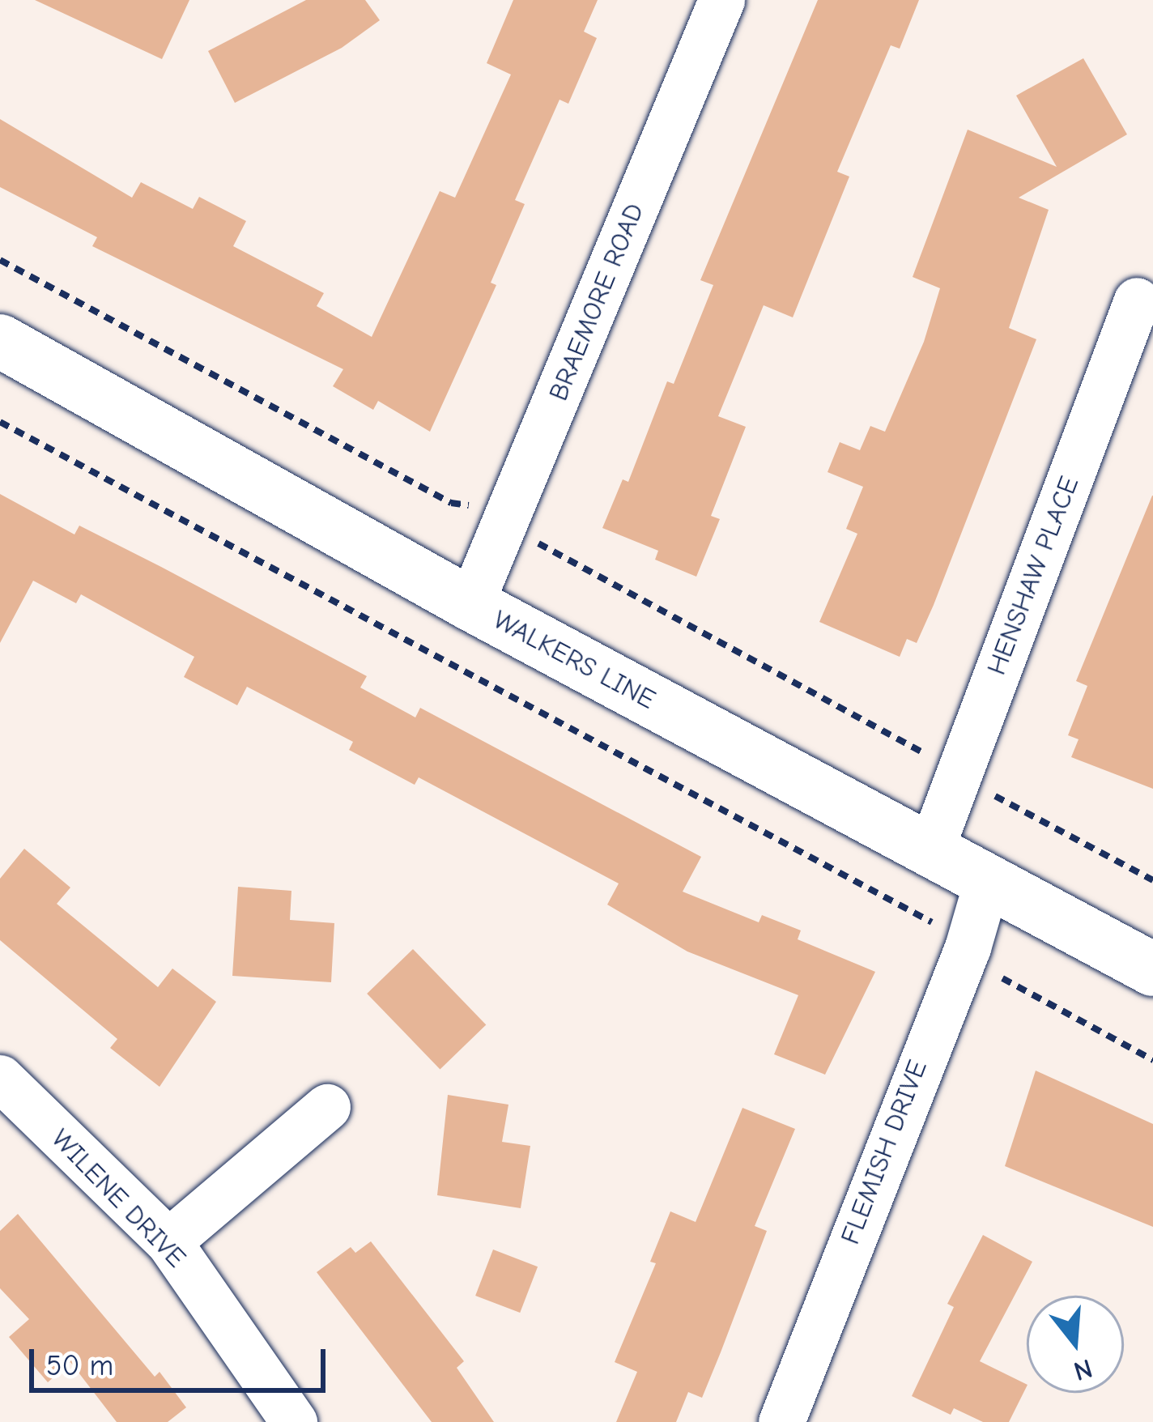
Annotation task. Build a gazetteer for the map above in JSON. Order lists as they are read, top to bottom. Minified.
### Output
{"streets":{"main road":["WALKERS LINE"],"street":["BRAEMORE ROAD","HENSHAW PLACE","FLEMISH DRIVE","WILENE DRIVE"]},"crossings":[["BRAEMORE ROAD","WALKERS LINE"],["HENSHAW PLACE","WALKERS LINE"],["WALKERS LINE","FLEMISH DRIVE"]],"scale_bar":"50 m","north":"bottom"}
